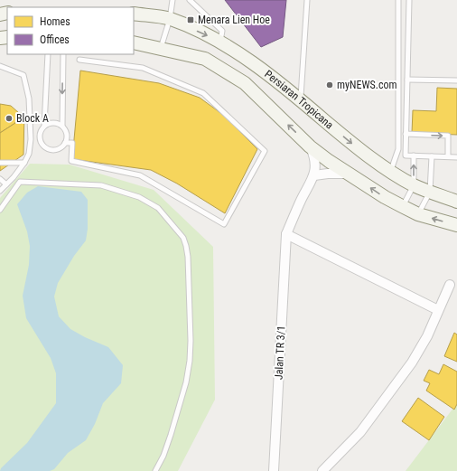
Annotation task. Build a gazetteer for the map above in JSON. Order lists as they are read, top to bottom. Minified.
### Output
{"streets":{"main road":["Persiaran Tropicana"],"street":["Jalan TR 3/1"]},"places":{"transit":["Menara Lien Hoe"],"other":["myNEWS.com","Block A"]},"legend":["Homes","Offices"]}
